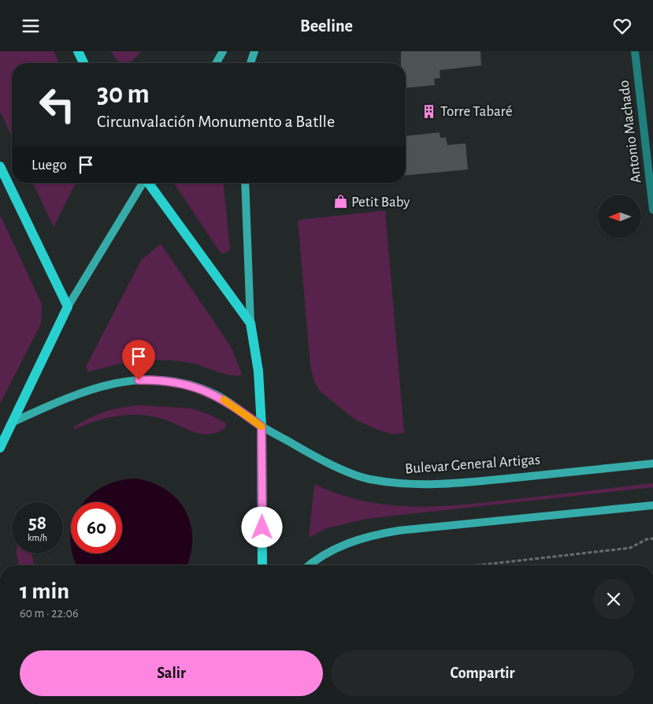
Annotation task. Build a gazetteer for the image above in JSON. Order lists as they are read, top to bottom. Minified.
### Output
{"streets":{"main road":["Bulevar General Artigas"],"street":["Antonio Machado"]},"places":{"building":["Torre Tabaré"],"shop":["Petit Baby"]},"north":"left","page":{"header":"Beeline","turn":["30 m","Circunvalación Monumento a Batlle"],"then":"Luego","speed":"58 km/h","limit":"60","heading":["1 min","60 m · 22:06"],"buttons":["Salir","Compartir"]}}
